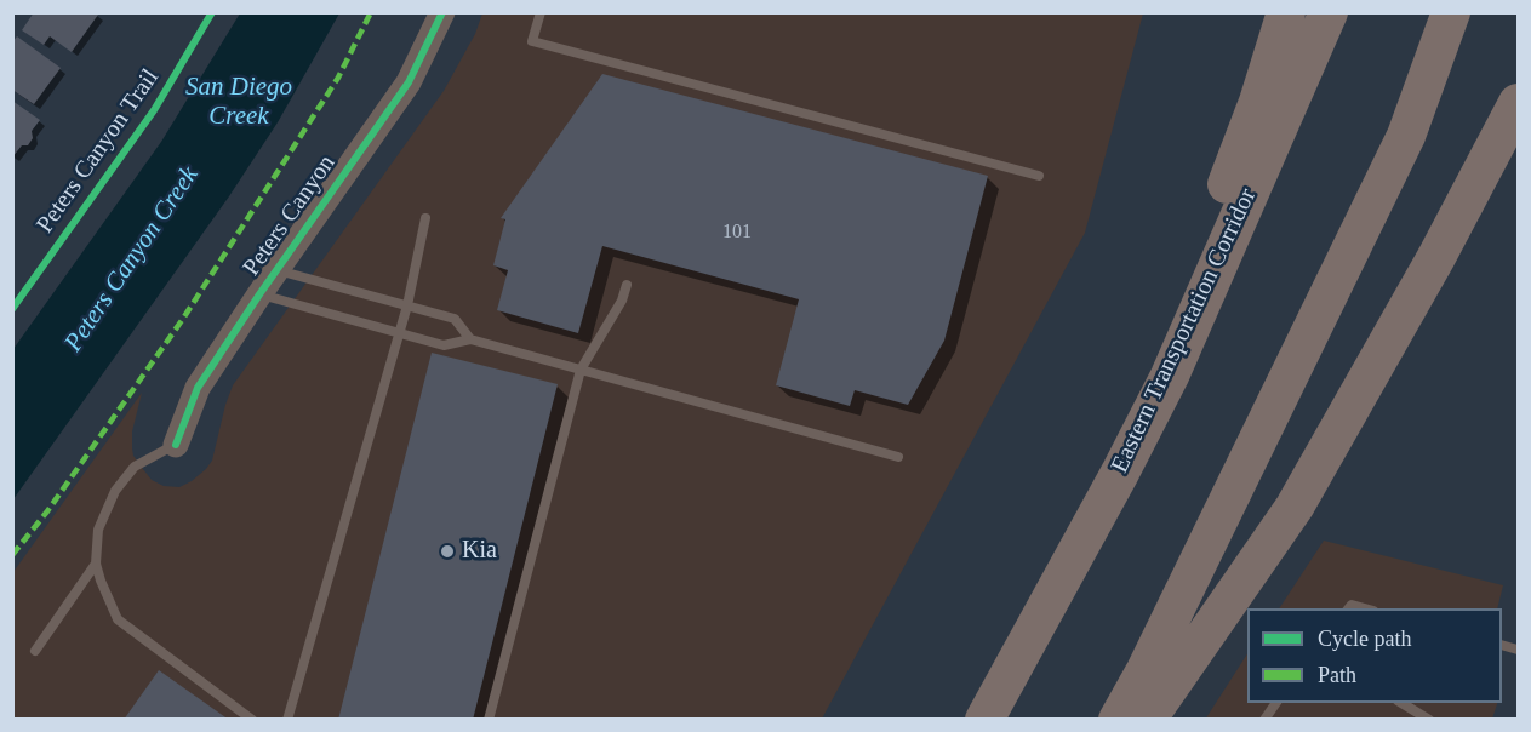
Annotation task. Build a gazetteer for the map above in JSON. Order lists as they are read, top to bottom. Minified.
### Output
{"streets":{"highway":["Eastern Transportation Corridor"],"street":["Peters Canyon"],"cycle path":["Peters Canyon Trail"]},"water":["San Diego Creek","Peters Canyon Creek"],"places":["Kia"],"house_numbers":["101"],"legend":["Cycle path","Path"]}
